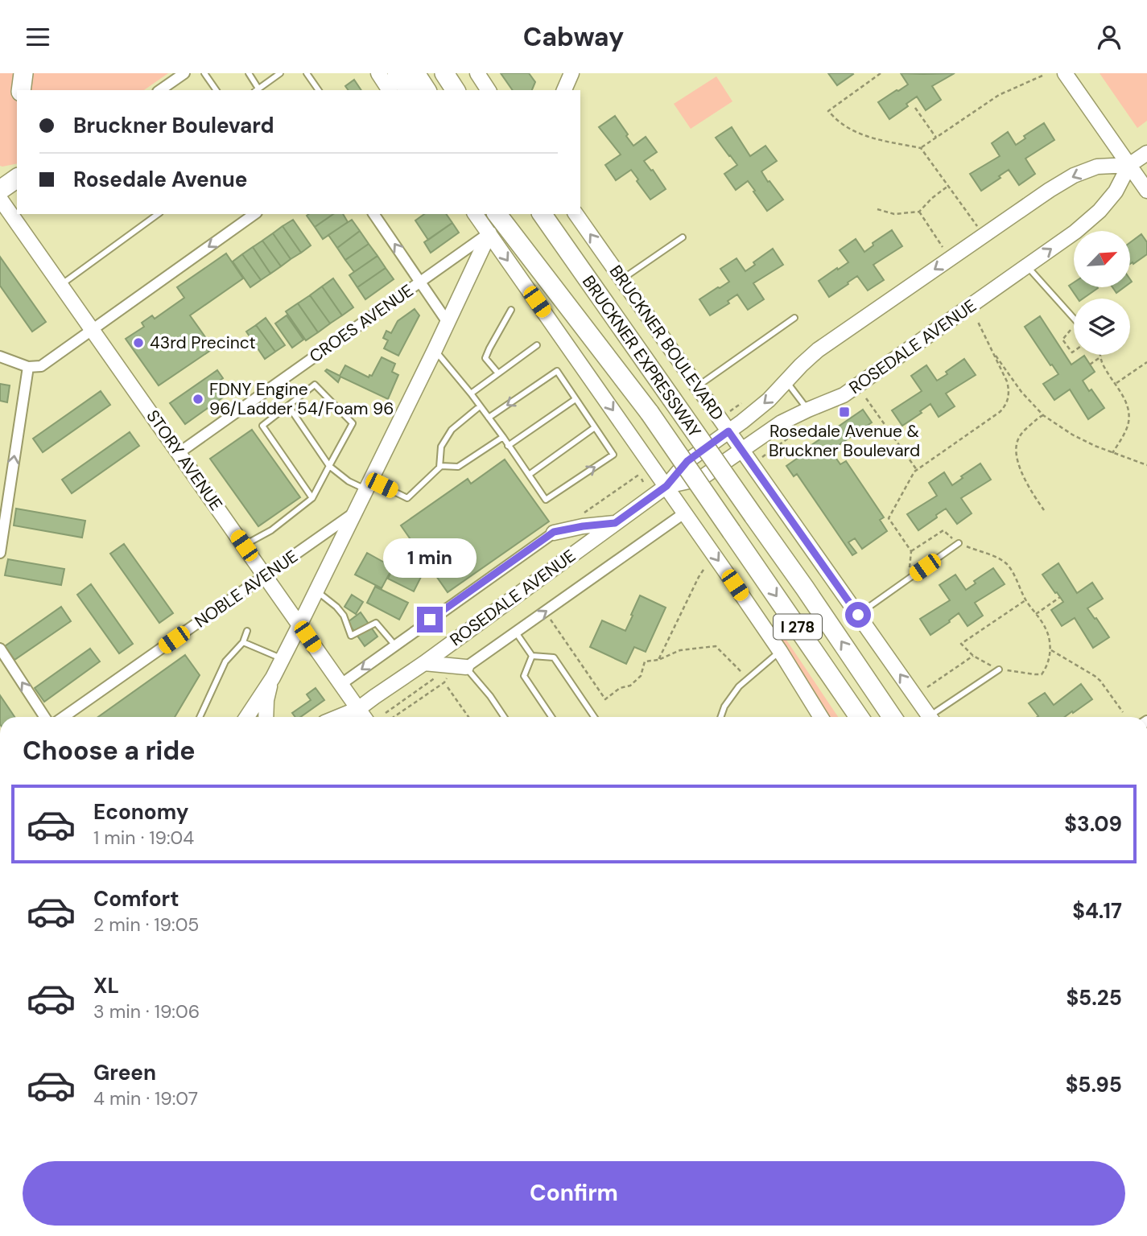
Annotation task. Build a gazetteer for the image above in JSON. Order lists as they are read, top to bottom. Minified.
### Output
{"streets":{"highway":["BRUCKNER EXPRESSWAY","I 278"],"main road":["BRUCKNER BOULEVARD","ROSEDALE AVENUE","STORY AVENUE"],"street":["CROES AVENUE","NOBLE AVENUE"]},"crossings":[["CROES AVENUE","STORY AVENUE"],["BRUCKNER BOULEVARD","ROSEDALE AVENUE"],["ROSEDALE AVENUE","STORY AVENUE"],["STORY AVENUE","NOBLE AVENUE"]],"places":{"other":["43rd Precinct","FDNY Engine 96/Ladder 54/Foam 96"],"transit":["Rosedale Avenue & Bruckner Boulevard"]},"north":"top right","page":{"header":"Cabway","banner":["Bruckner Boulevard","Rosedale Avenue"],"bubble":"1 min","heading":"Choose a ride","list":[{"name":"Economy","note":"1 min · 19:04","value":"$3.09"},{"name":"Comfort","note":"2 min · 19:05","value":"$4.17"},{"name":"XL","note":"3 min · 19:06","value":"$5.25"},{"name":"Green","note":"4 min · 19:07","value":"$5.95"}],"buttons":"Confirm"}}
